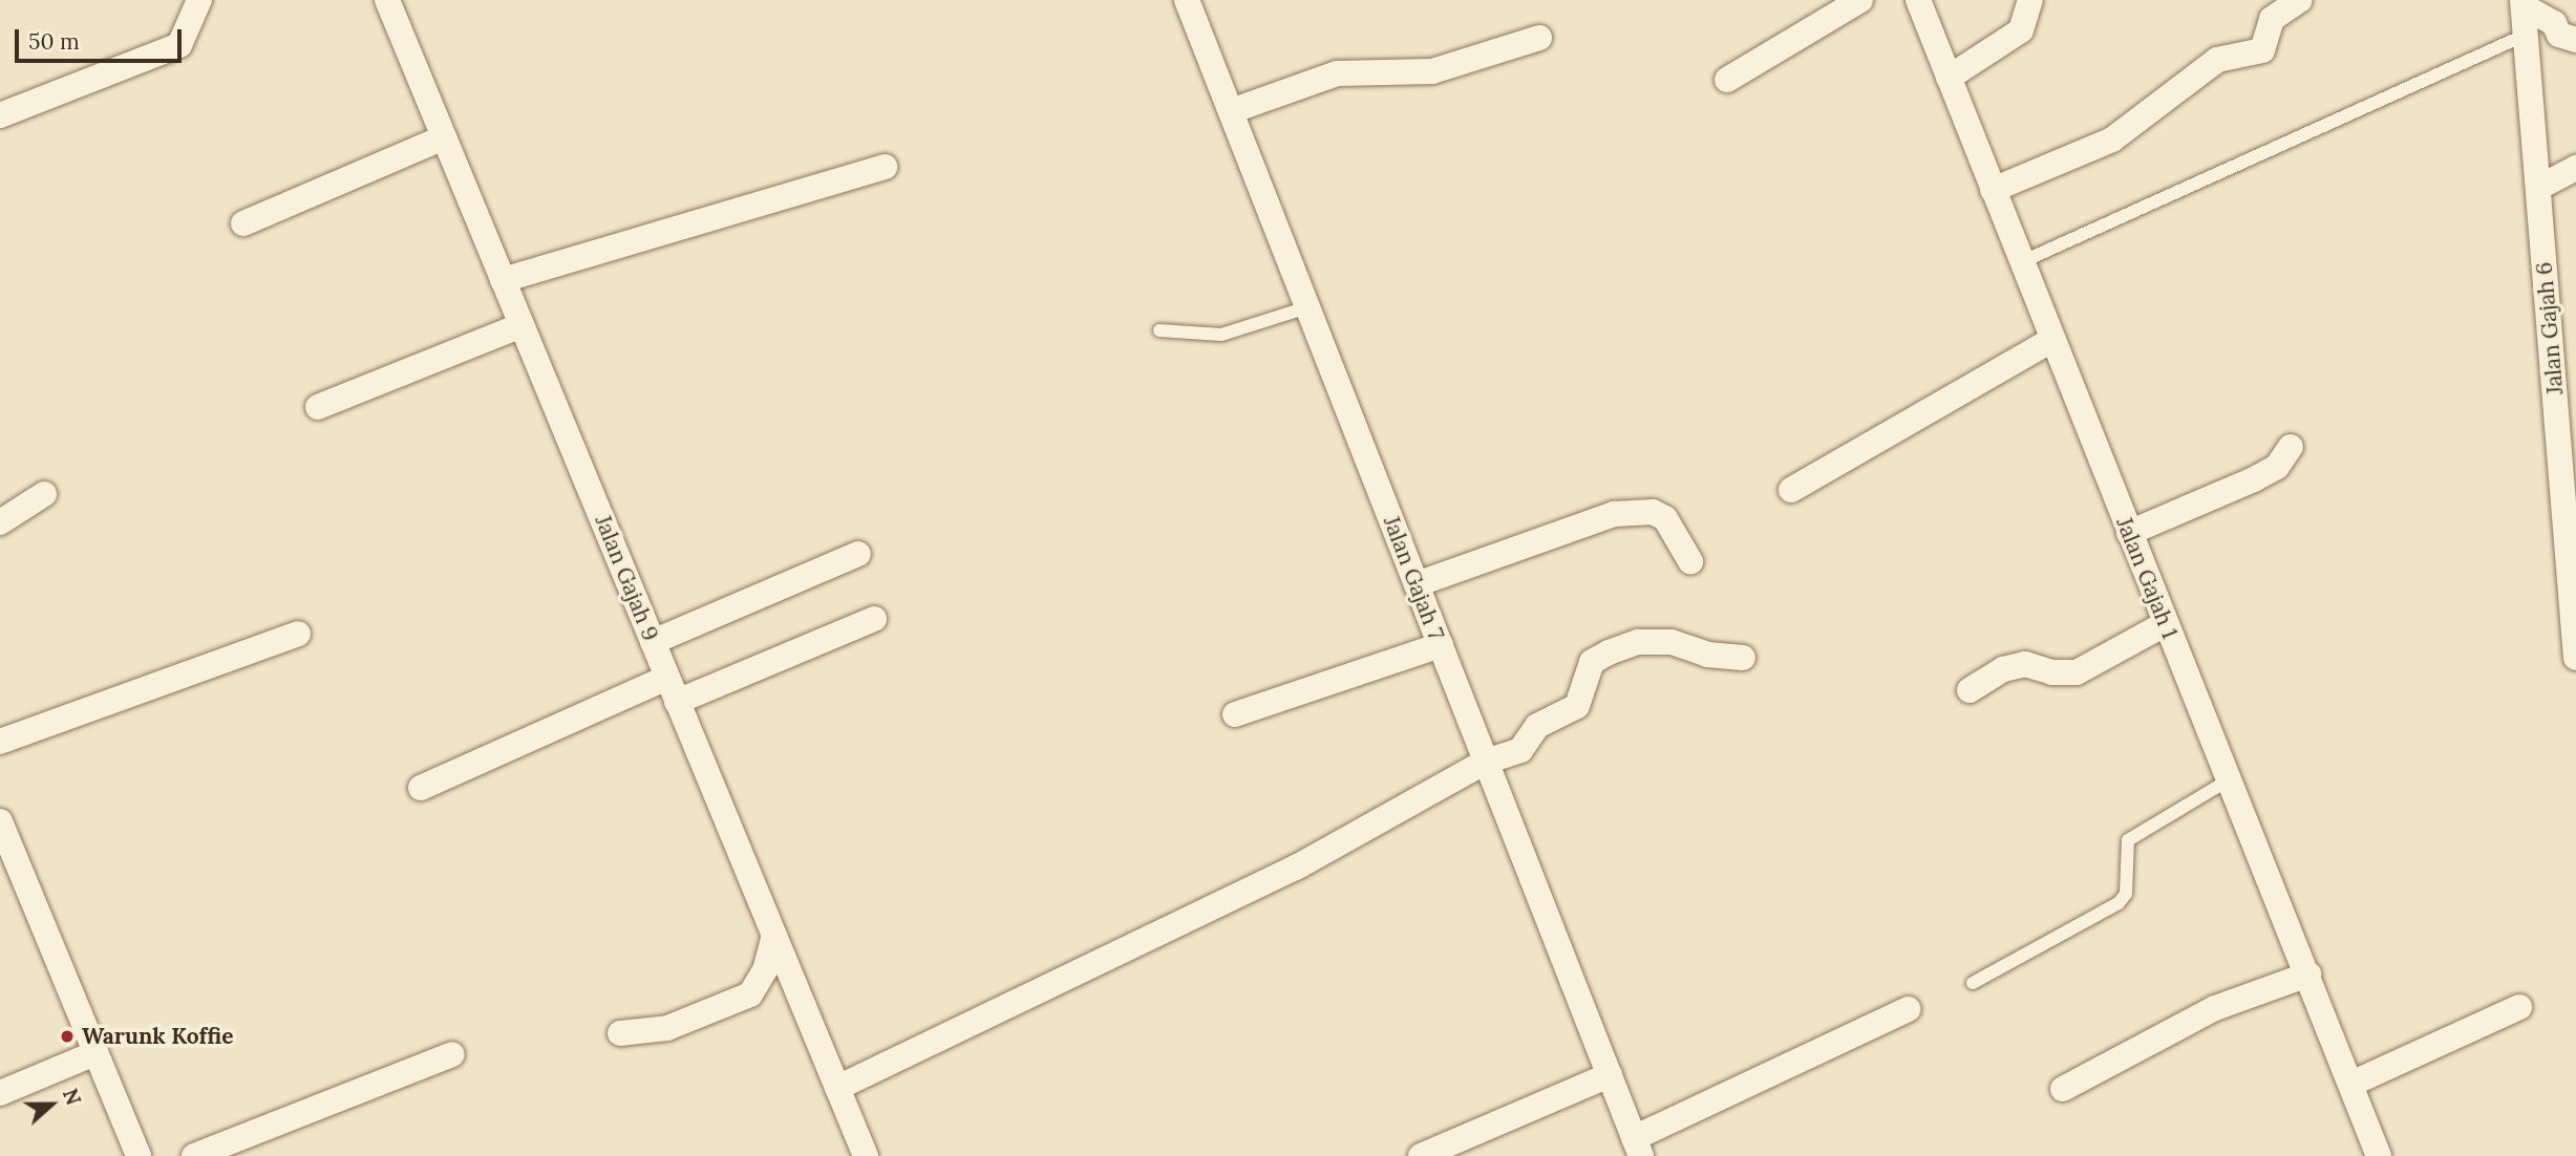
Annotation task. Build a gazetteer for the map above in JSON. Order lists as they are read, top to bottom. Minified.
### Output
{"streets":{"street":["Jalan Gajah 6","Jalan Gajah 9","Jalan Gajah 7","Jalan Gajah 1"]},"places":["Warunk Koffie"],"scale_bar":"50 m","north":"right"}
